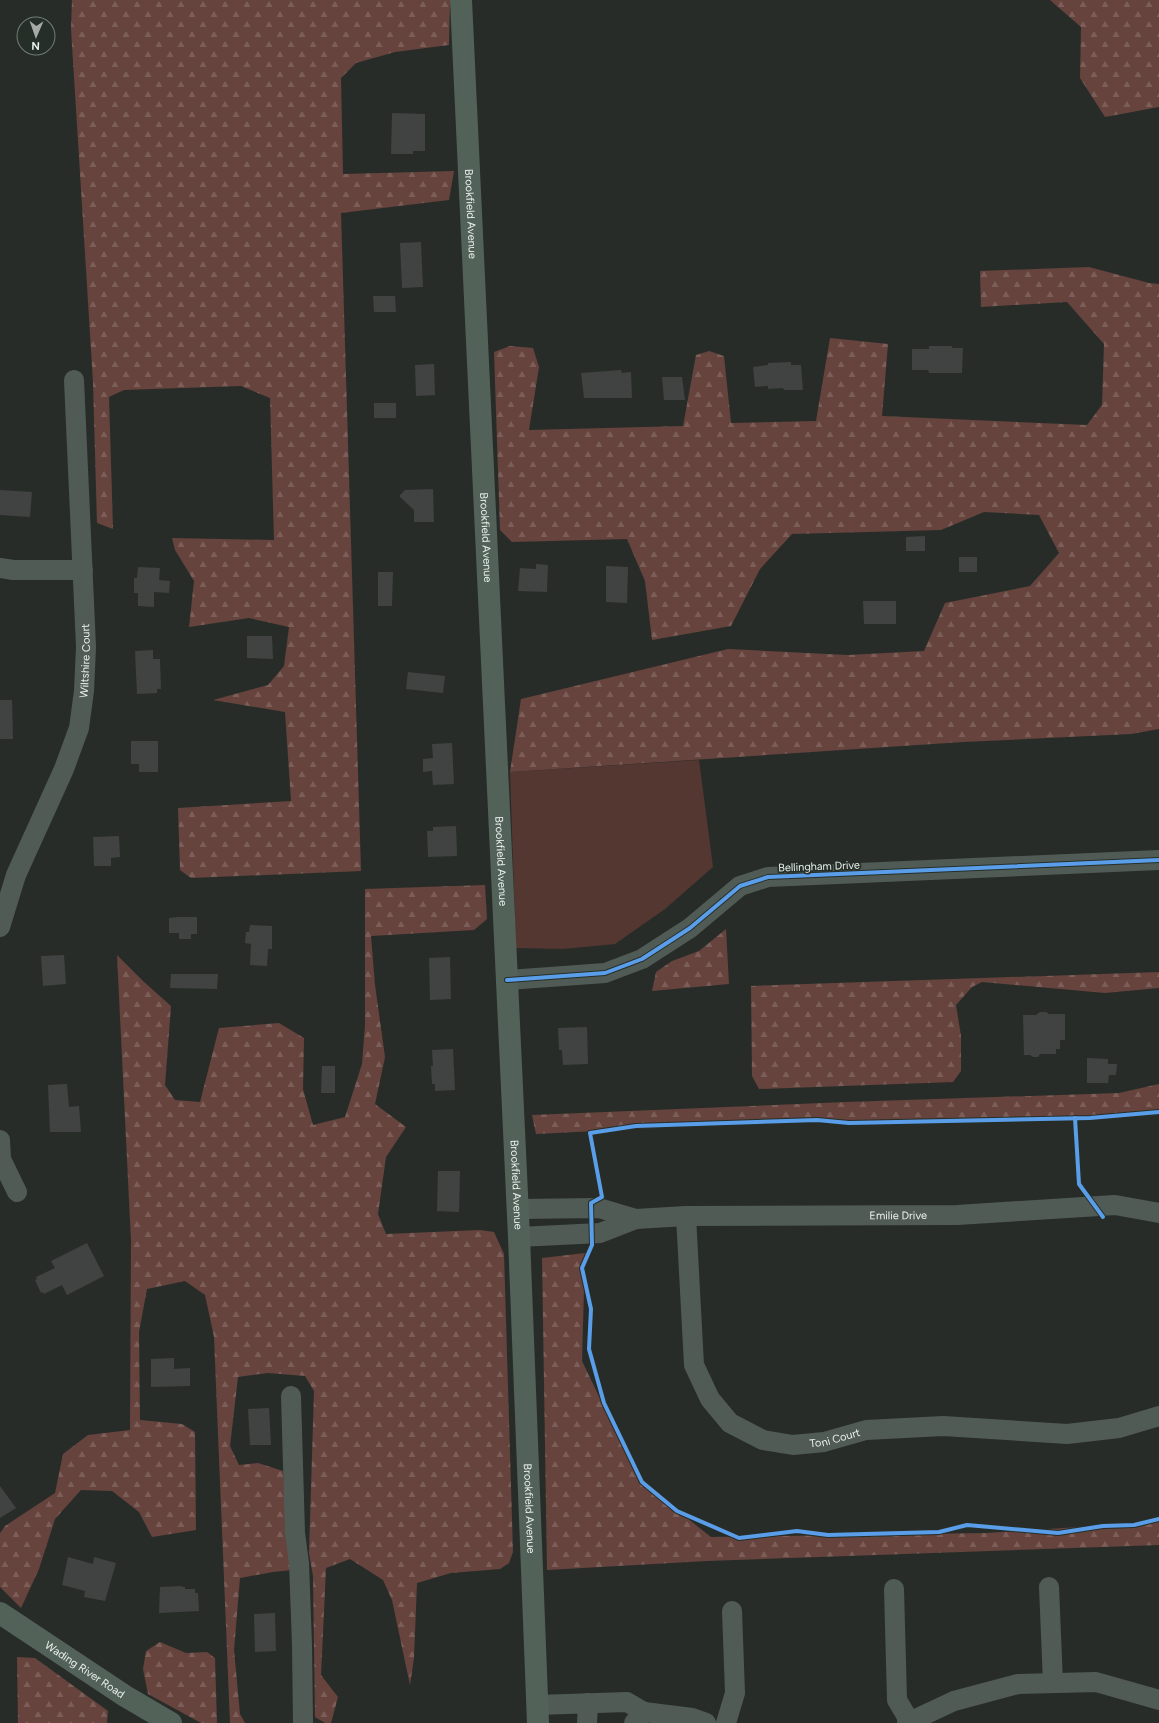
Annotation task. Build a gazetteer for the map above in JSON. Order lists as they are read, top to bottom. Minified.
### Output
{"streets":{"main road":["Brookfield Avenue","Wading River Road"],"street":["Wiltshire Court","Bellingham Drive","Emilie Drive","Toni Court"]},"crossings":[["Brookfield Avenue","Bellingham Drive"],["Brookfield Avenue","Emilie Drive"],["Emilie Drive","Toni Court"]],"north":"bottom"}
